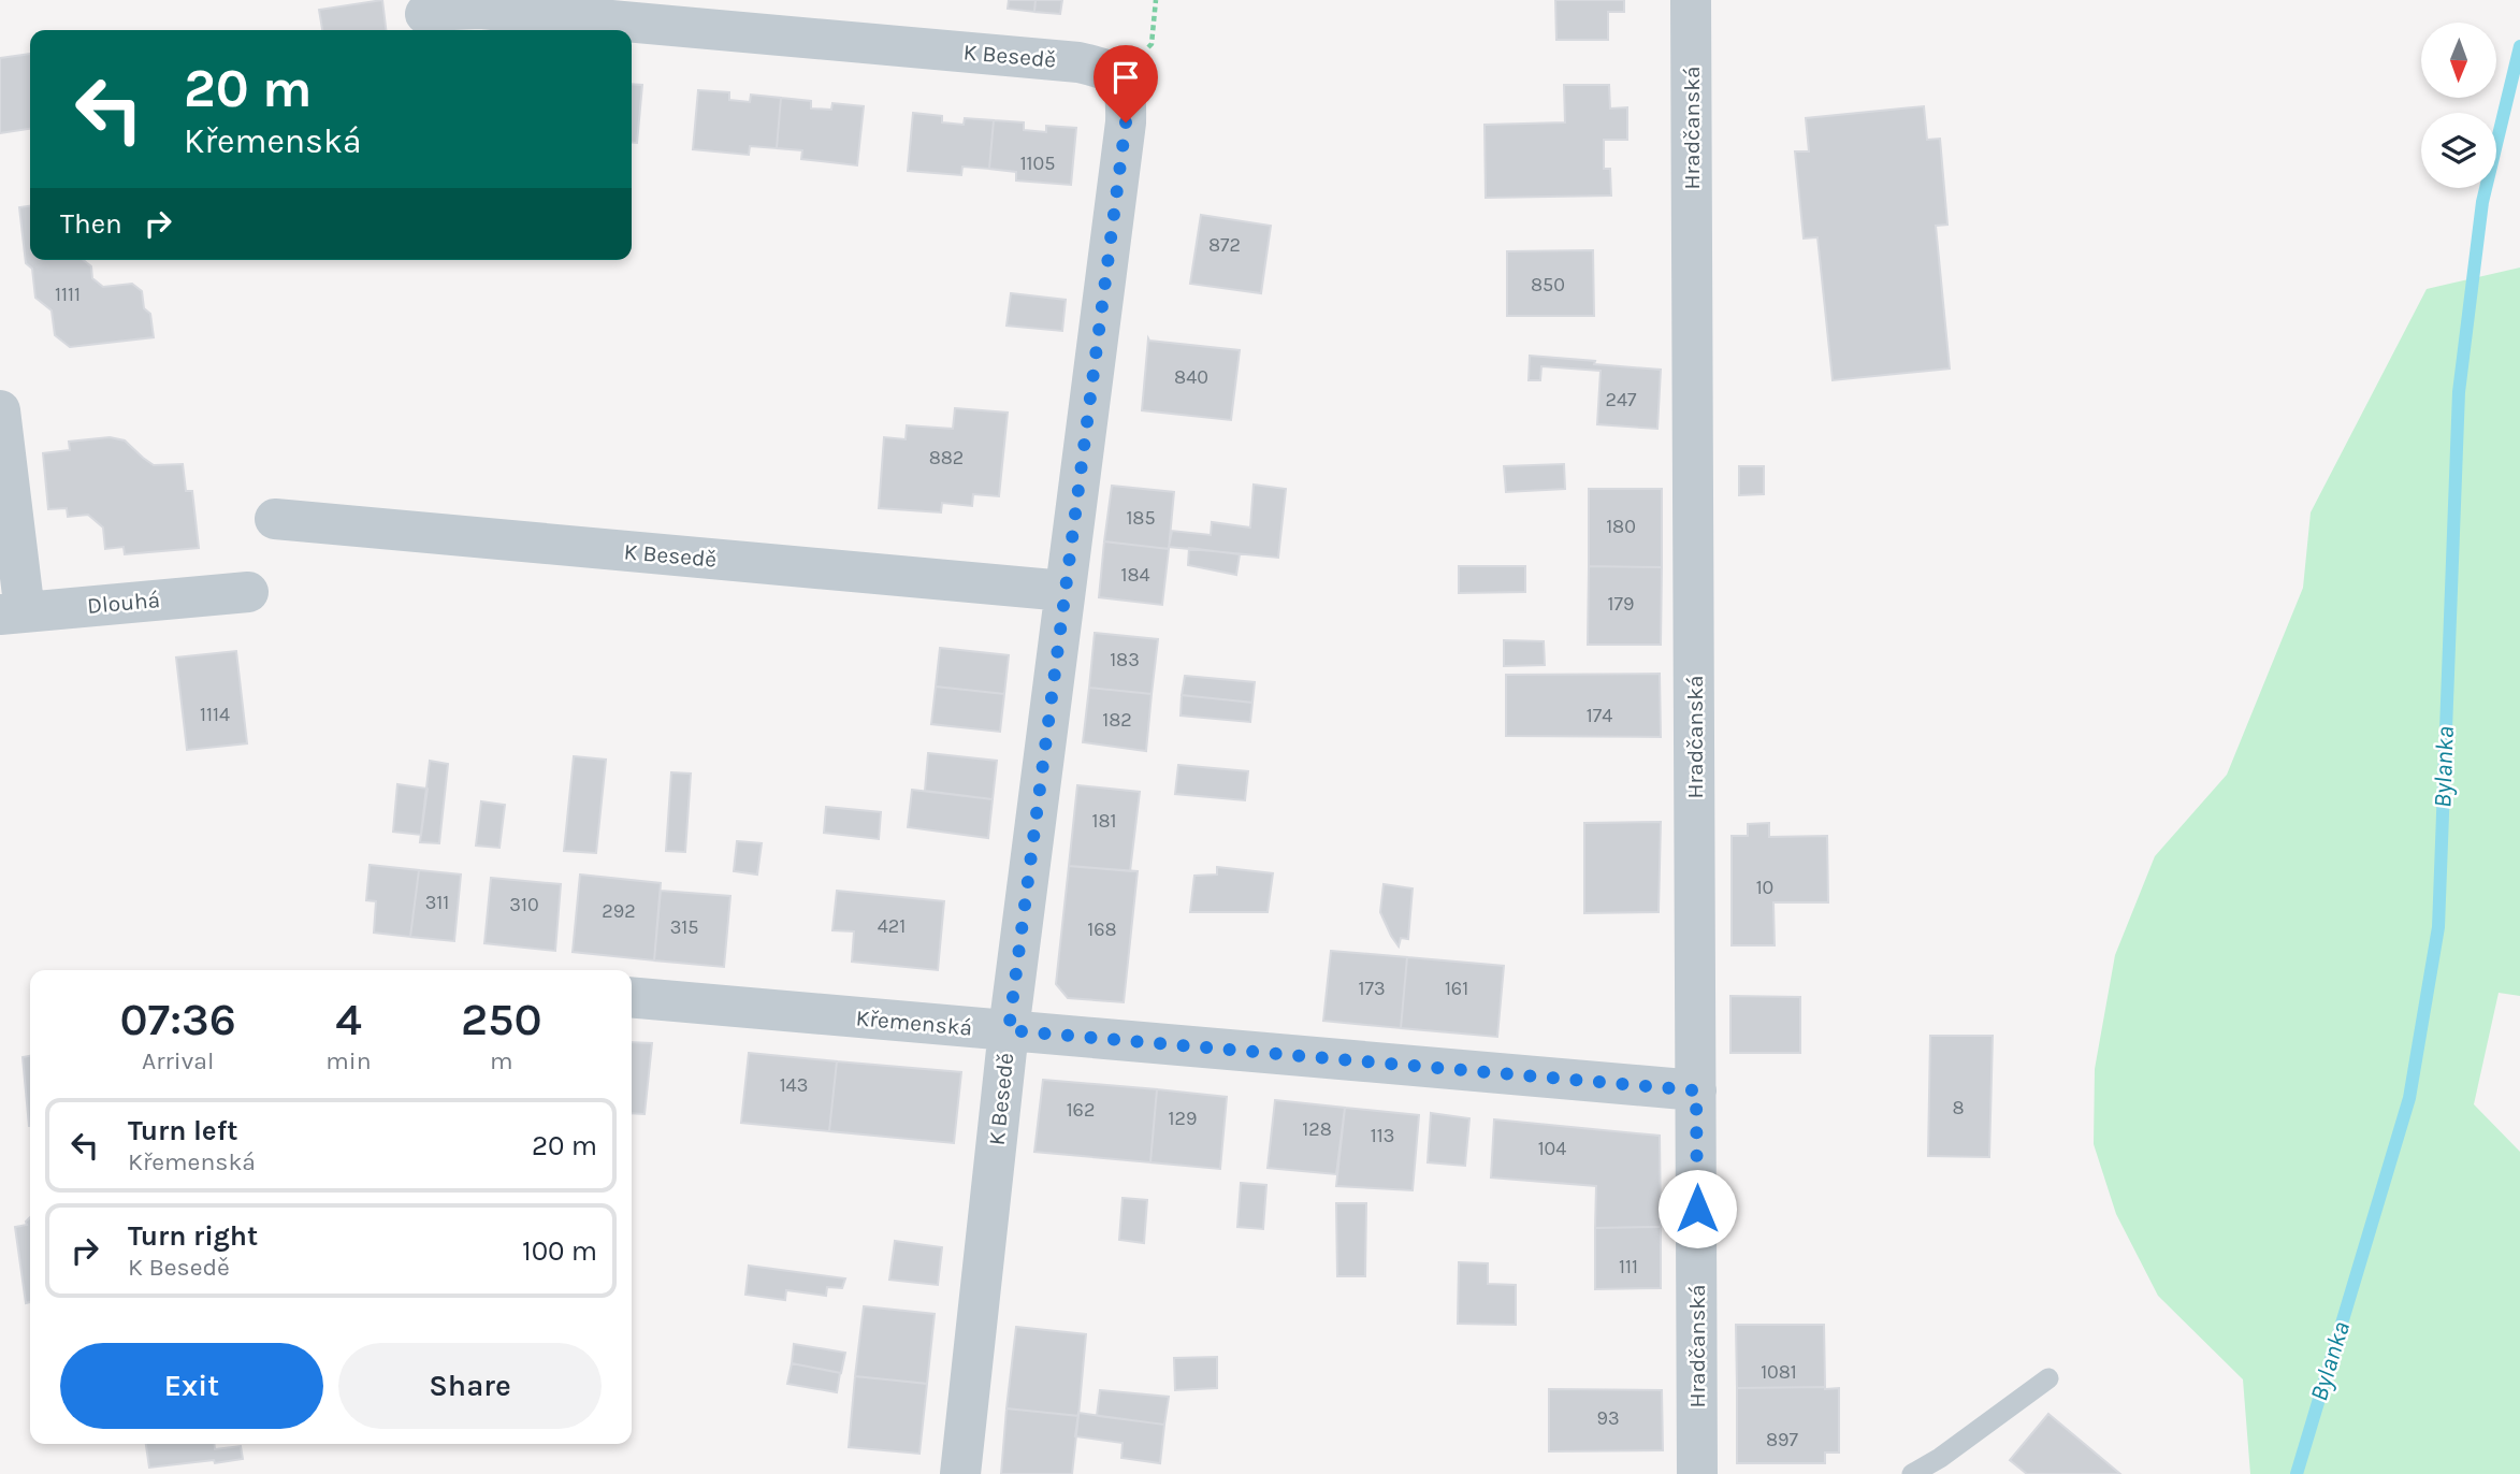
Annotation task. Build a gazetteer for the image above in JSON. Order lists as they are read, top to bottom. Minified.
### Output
{"streets":{"street":["K Besedě","Hradčanská","Dlouhá","Křemenská"]},"crossings":[["K Besedě","Křemenská"],["Hradčanská","Křemenská"]],"water":["Bylanka"],"house_numbers":["1105","872","850","1111","840","247","882","185","180","184","179","183","1114","174","182","181","10","311","310","292","421","315","168","173","161","143","8","162","129","128","113","104","111","1081","93","897"],"north":"bottom","page":{"turn":["20 m","Křemenská"],"then":"Then","eta":["07:36","Arrival","4","min","250","m"],"list":[{"name":"Turn left","note":"Křemenská","value":"20 m"},{"name":"Turn right","note":"K Besedě","value":"100 m"}],"buttons":["Exit","Share"]}}
